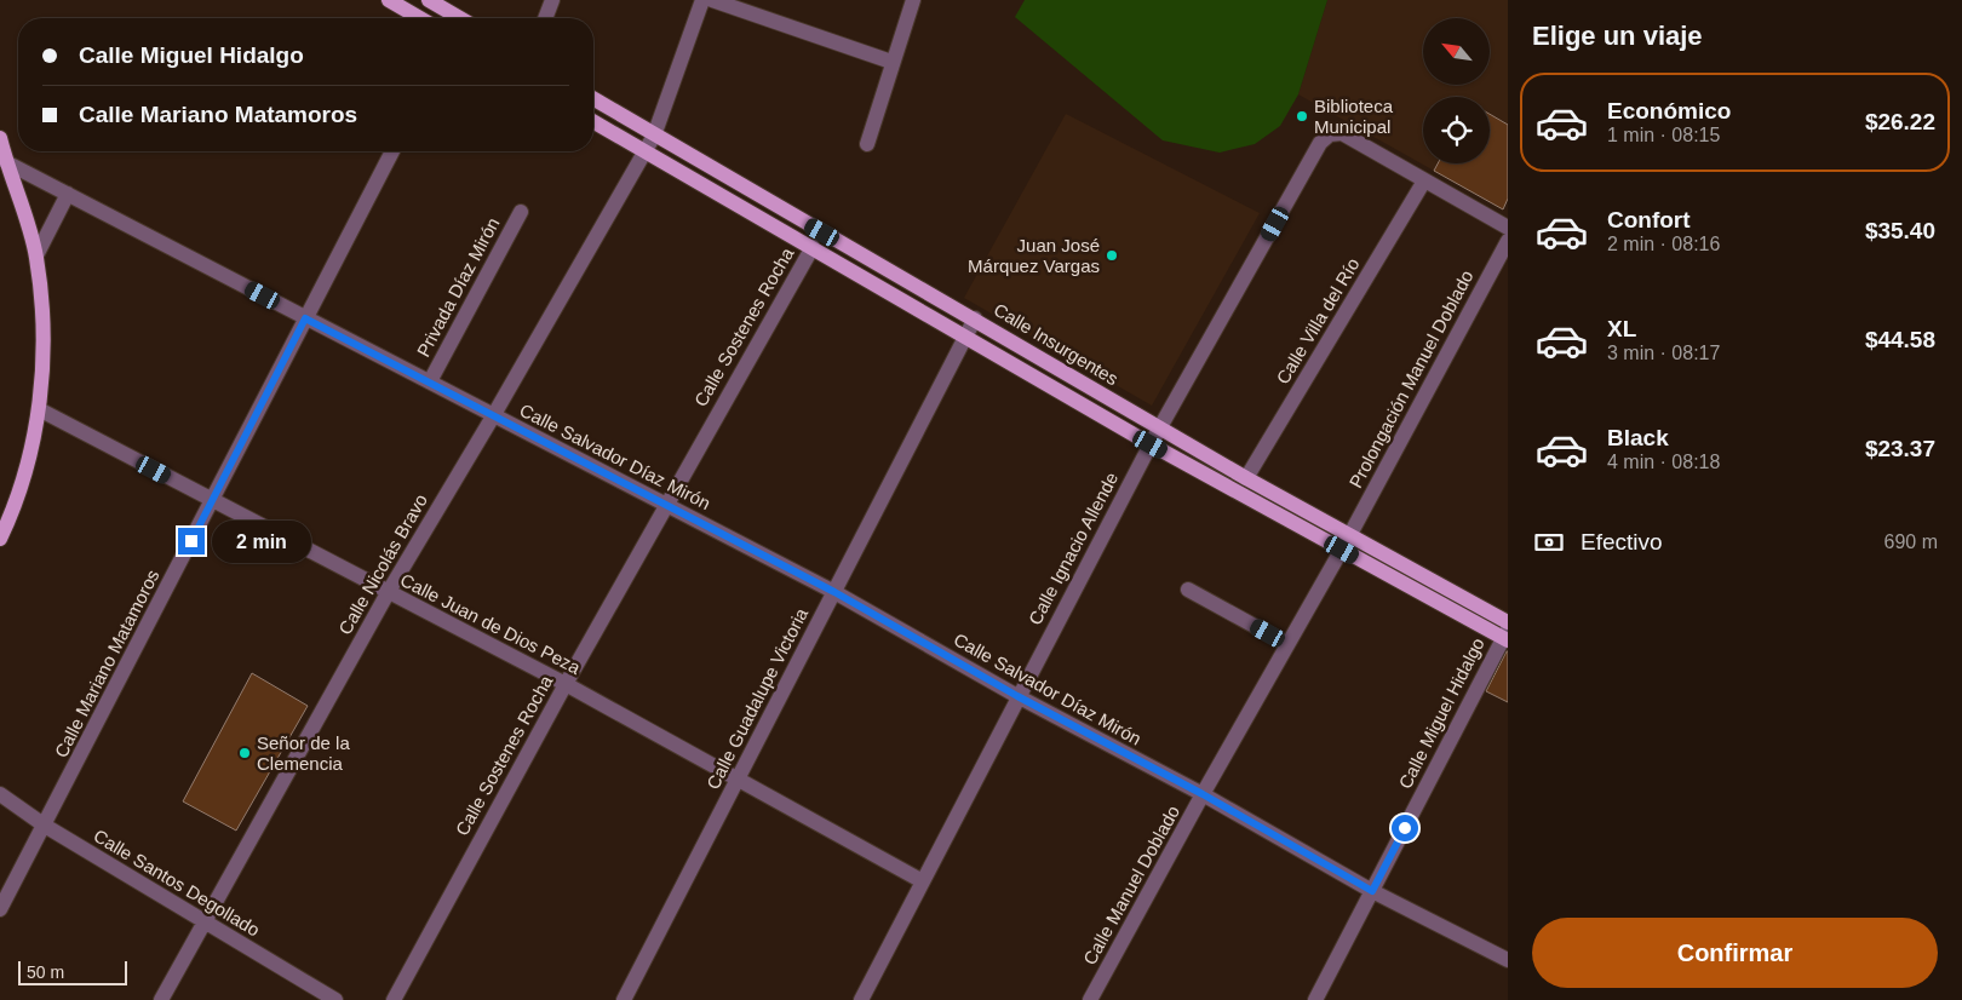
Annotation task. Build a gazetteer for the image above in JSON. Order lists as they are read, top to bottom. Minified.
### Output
{"streets":{"main road":["Calle Insurgentes"],"street":["Privada Díaz Mirón","Calle Villa del Río","Calle Sostenes Rocha","Prolongación Manuel Doblado","Calle Salvador Díaz Mirón","Calle Ignacio Allende","Calle Nicolás Bravo","Calle Juan de Dios Peza","Calle Mariano Matamoros","Calle Guadalupe Victoria","Calle Miguel Hidalgo","Calle Santos Degollado","Calle Manuel Doblado"]},"crossings":[["Privada Díaz Mirón","Calle Salvador Díaz Mirón"],["Calle Villa del Río","Calle Insurgentes"],["Calle Villa del Río","Calle Ignacio Allende"],["Calle Sostenes Rocha","Calle Insurgentes"],["Calle Sostenes Rocha","Calle Salvador Díaz Mirón"],["Calle Sostenes Rocha","Calle Juan de Dios Peza"],["Calle Insurgentes","Prolongación Manuel Doblado"],["Calle Insurgentes","Calle Ignacio Allende"],["Calle Insurgentes","Calle Nicolás Bravo"],["Calle Insurgentes","Calle Guadalupe Victoria"],["Calle Insurgentes","Calle Miguel Hidalgo"],["Calle Insurgentes","Calle Manuel Doblado"],["Prolongación Manuel Doblado","Calle Manuel Doblado"],["Calle Salvador Díaz Mirón","Calle Ignacio Allende"],["Calle Salvador Díaz Mirón","Calle Nicolás Bravo"],["Calle Salvador Díaz Mirón","Calle Mariano Matamoros"],["Calle Salvador Díaz Mirón","Calle Guadalupe Victoria"],["Calle Salvador Díaz Mirón","Calle Miguel Hidalgo"],["Calle Salvador Díaz Mirón","Calle Manuel Doblado"],["Calle Ignacio Allende","Calle Juan de Dios Peza"],["Calle Nicolás Bravo","Calle Juan de Dios Peza"],["Calle Nicolás Bravo","Calle Santos Degollado"],["Calle Juan de Dios Peza","Calle Mariano Matamoros"],["Calle Juan de Dios Peza","Calle Guadalupe Victoria"],["Calle Mariano Matamoros","Calle Santos Degollado"]],"places":["Biblioteca Municipal","Juan José Márquez Vargas","Señor de la Clemencia"],"scale_bar":"50 m","north":"top left","page":{"heading":"Elige un viaje","banner":["Calle Miguel Hidalgo","Calle Mariano Matamoros"],"list":[{"name":"Económico","note":"1 min · 08:15","value":"$26.22"},{"name":"Confort","note":"2 min · 08:16","value":"$35.40"},{"name":"XL","note":"3 min · 08:17","value":"$44.58"},{"name":"Black","note":"4 min · 08:18","value":"$23.37"}],"pay":["Efectivo","690 m"],"bubble":"2 min","buttons":"Confirmar","scale":"50 m"}}
